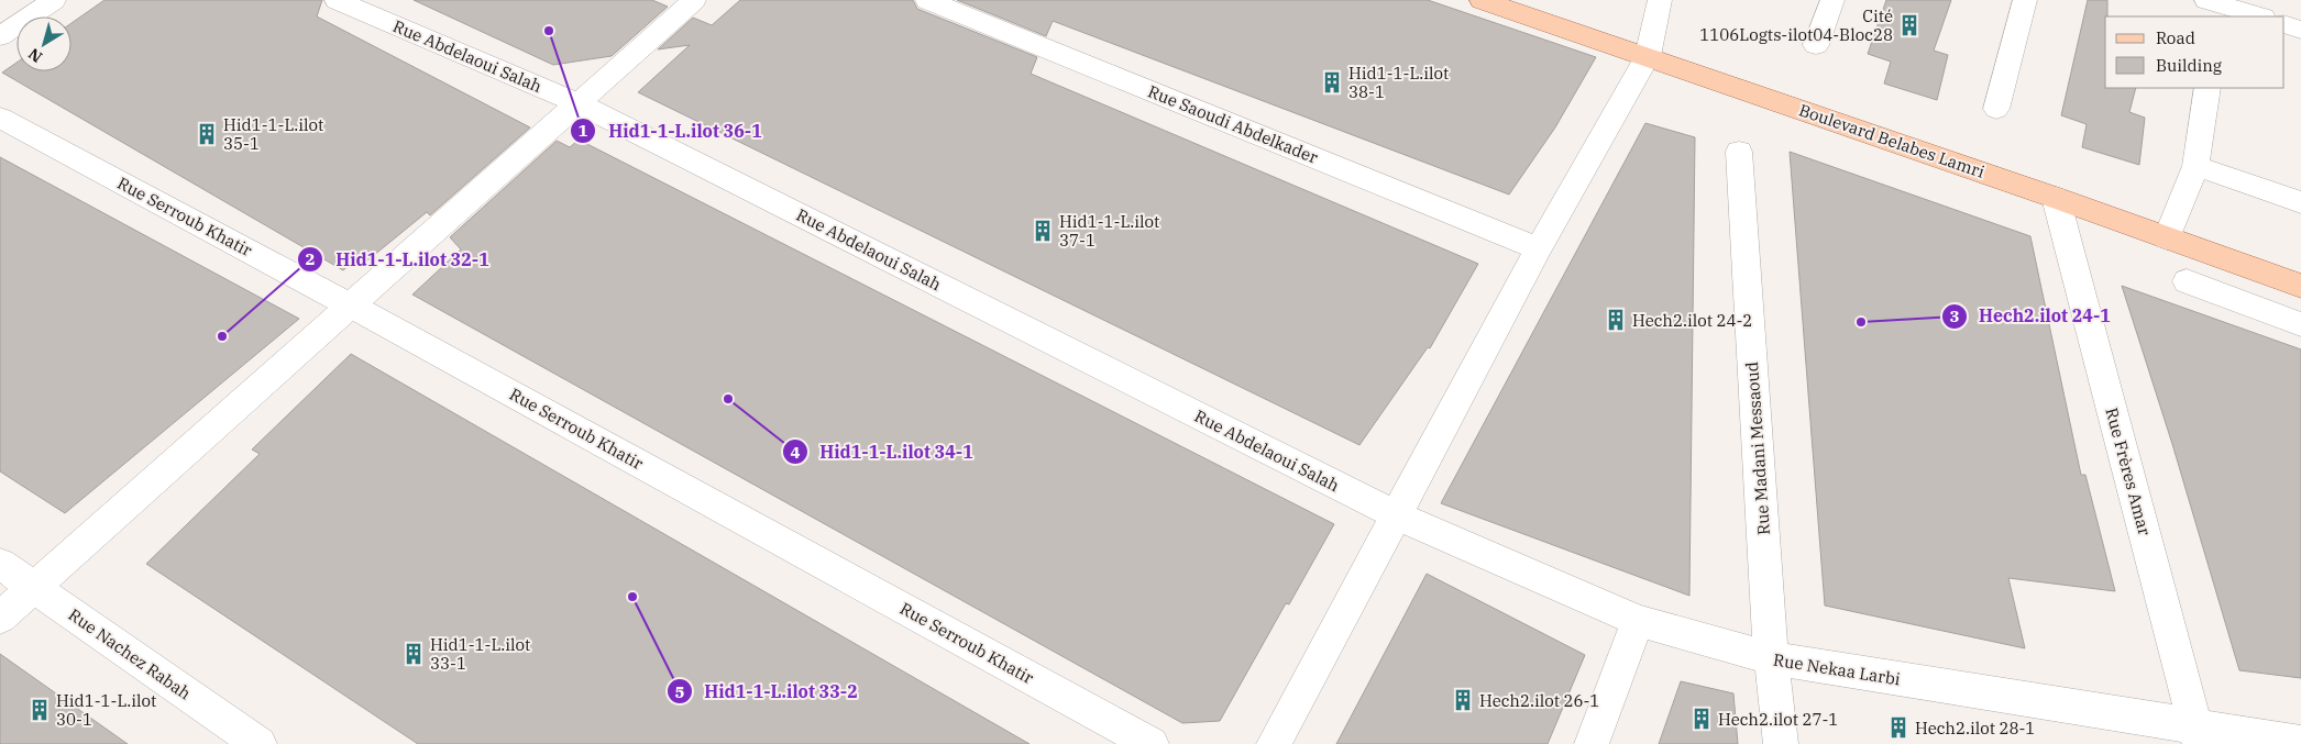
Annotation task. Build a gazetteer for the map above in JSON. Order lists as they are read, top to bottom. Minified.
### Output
{"streets":{"main road":["Boulevard Belabes Lamri"],"street":["Rue Abdelaoui Salah","Rue Saoudi Abdelkader","Rue Serroub Khatir","Rue Madani Messaoud","Rue Frères Amar","Rue Nachez Rabah","Rue Nekaa Larbi"]},"crossings":[["Rue Abdelaoui Salah","Rue Nekaa Larbi"],["Boulevard Belabes Lamri","Rue Frères Amar"],["Rue Madani Messaoud","Rue Nekaa Larbi"],["Rue Frères Amar","Rue Nekaa Larbi"]],"places":{"building":["Cité 1106Logts-ilot04-Bloc28","Hid1-1-L.ilot 38-1","Hid1-1-L.ilot 35-1","Hid1-1-L.ilot 37-1","Hech2.ilot 24-2","Hid1-1-L.ilot 33-1","Hech2.ilot 26-1","Hid1-1-L.ilot 30-1","Hech2.ilot 27-1","Hech2.ilot 28-1"],"other":["Hid1-1-L.ilot 36-1","Hech2.ilot 24-1","Hid1-1-L.ilot 32-1","Hid1-1-L.ilot 34-1","Hid1-1-L.ilot 33-2"]},"legend":["Road","Building"],"north":"bottom left"}
